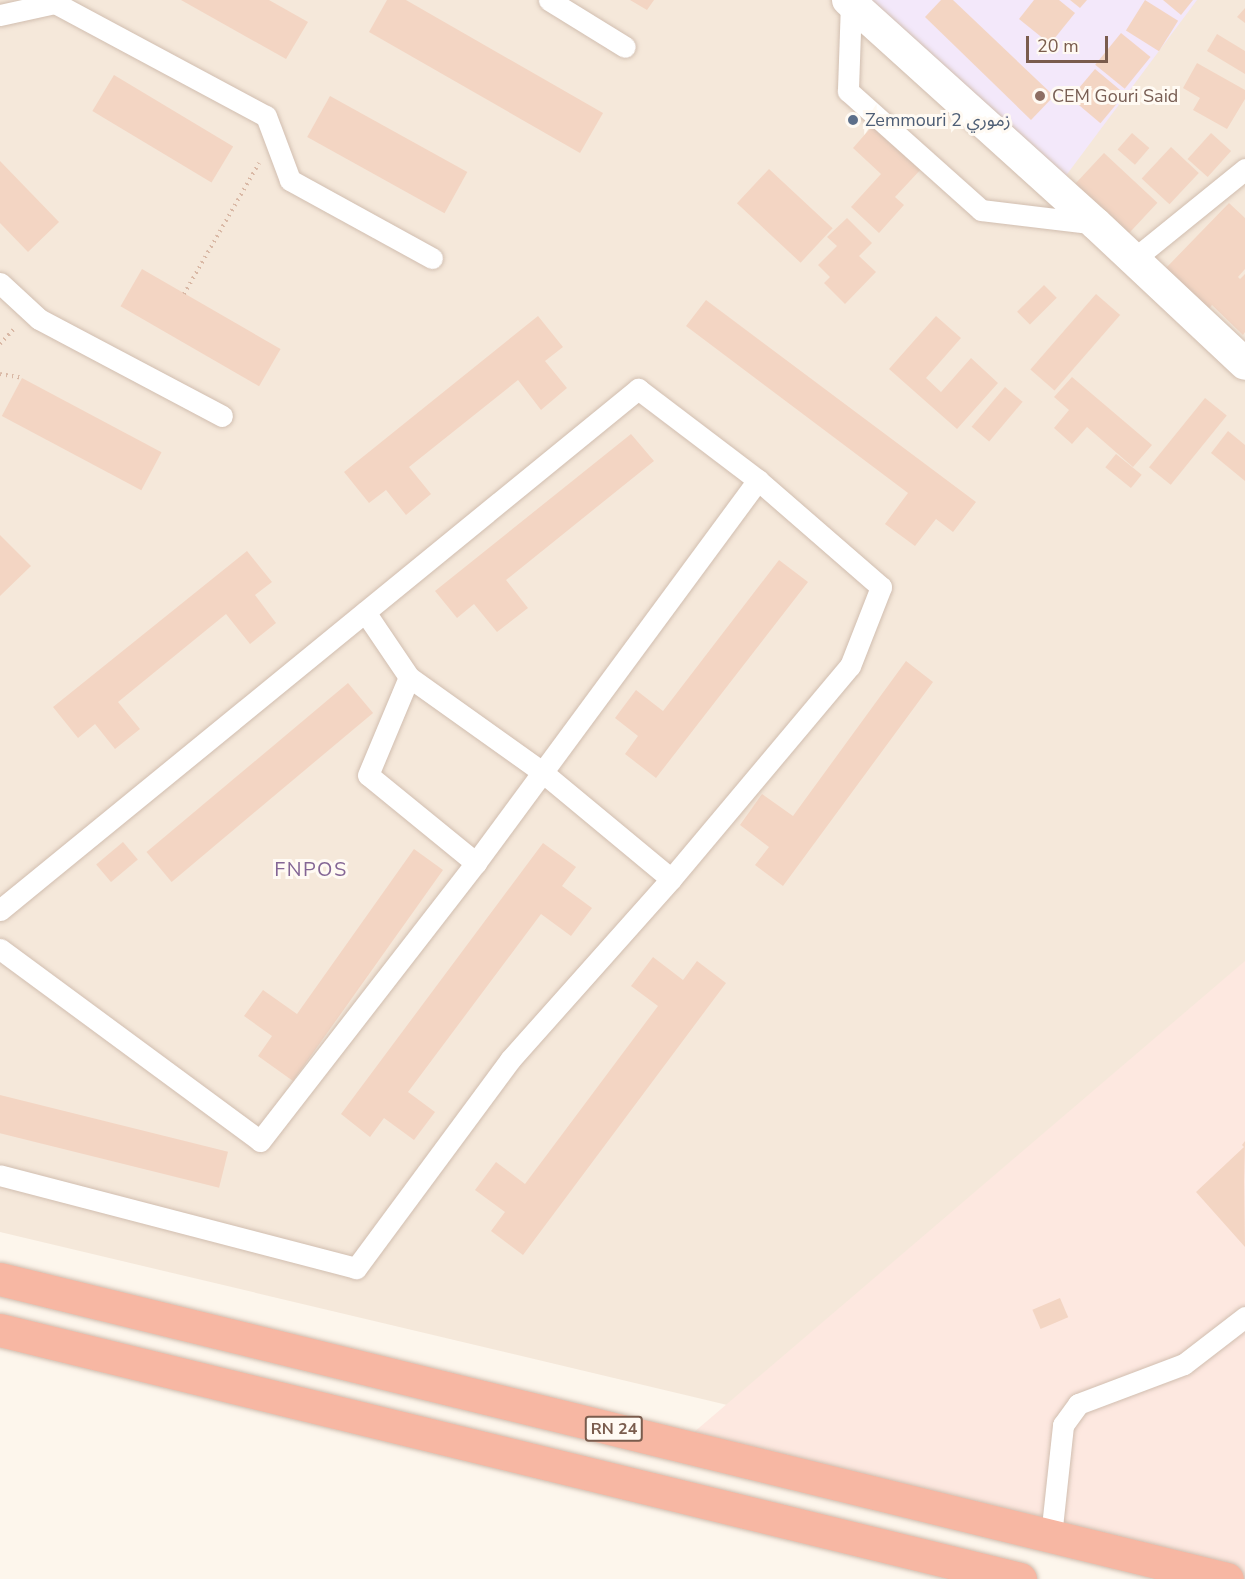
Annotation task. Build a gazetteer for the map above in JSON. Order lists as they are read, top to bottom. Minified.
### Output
{"streets":{"highway":["RN 24"]},"districts":["FNPOS"],"places":["CEM Gouri Said","Zemmouri 2 زموري"],"scale_bar":"20 m"}
